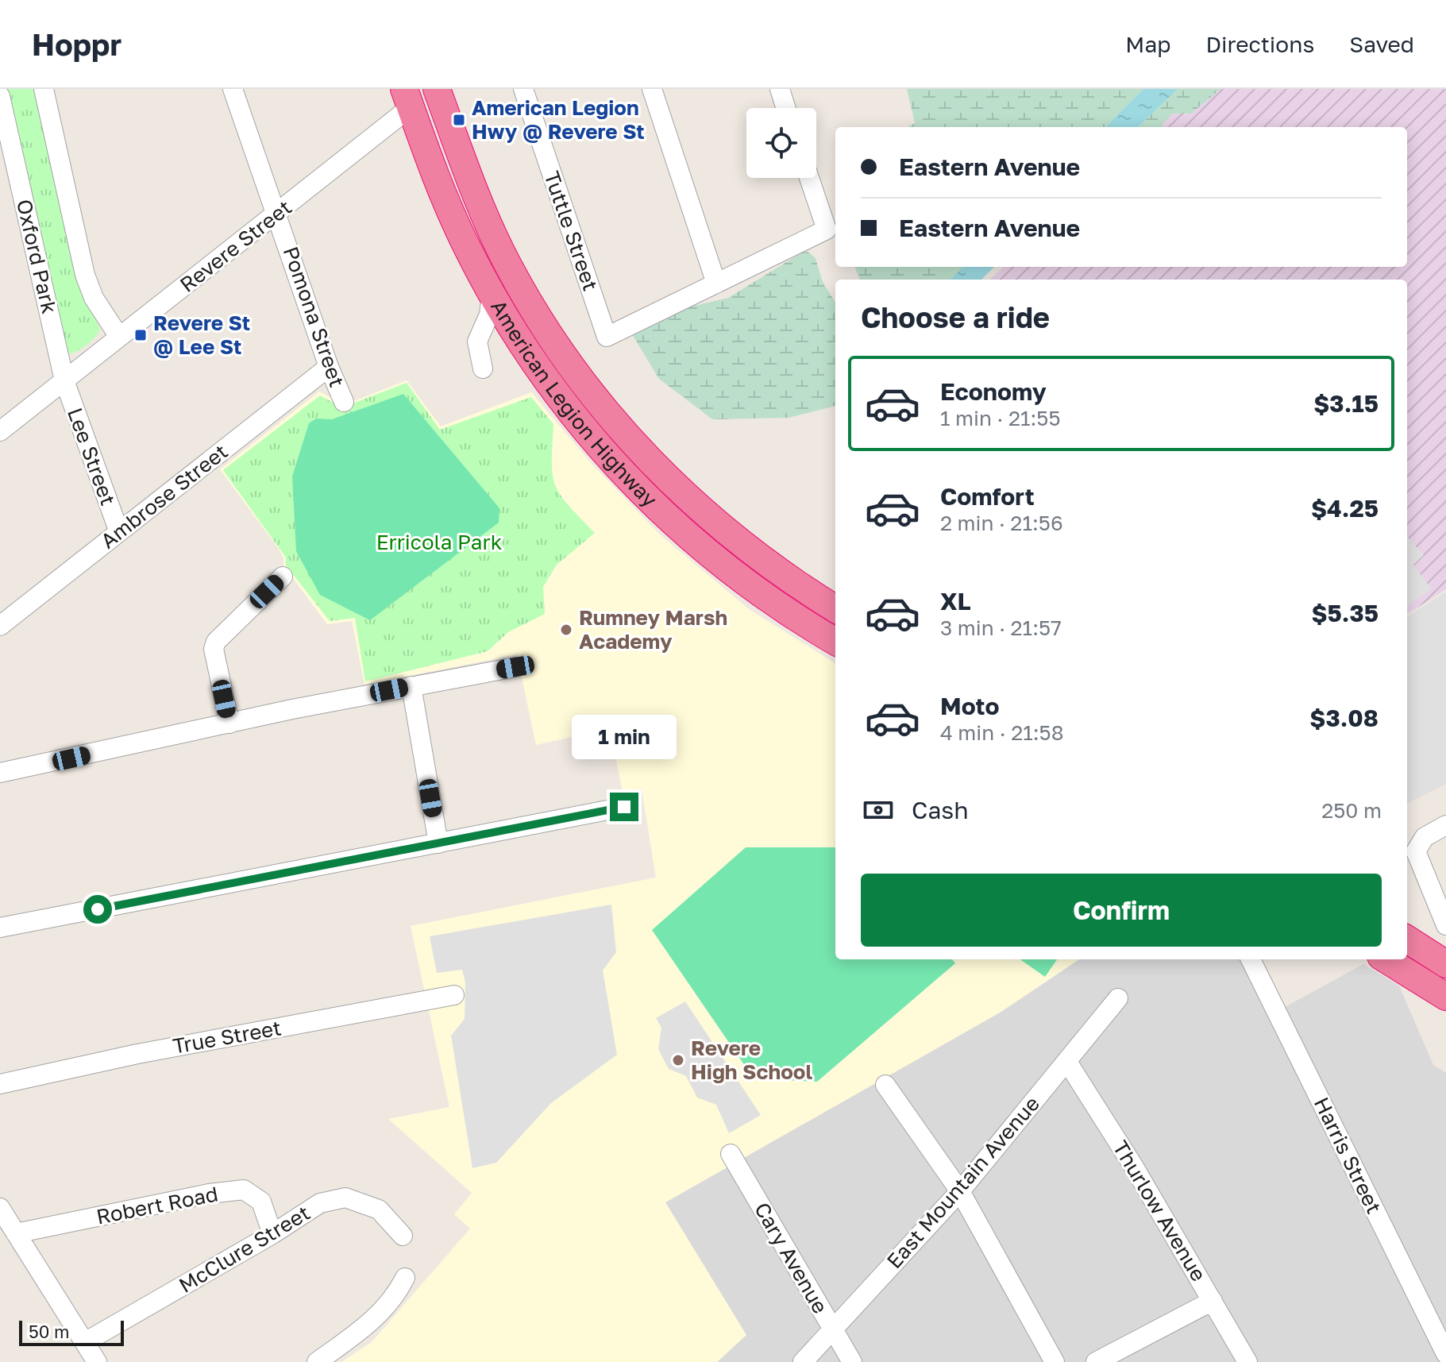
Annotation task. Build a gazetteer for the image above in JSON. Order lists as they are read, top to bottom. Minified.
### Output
{"streets":{"highway":["American Legion Highway"],"street":["Tuttle Street","Revere Street","Oxford Park","Pomona Street","Lee Street","Ambrose Street","True Street","Harris Street","East Mountain Avenue","Robert Road","Thurlow Avenue","McClure Street","Cary Avenue"]},"crossings":[["Revere Street","Oxford Park"],["Revere Street","Pomona Street"],["Revere Street","American Legion Highway"],["Revere Street","Lee Street"],["Oxford Park","Lee Street"],["Pomona Street","Ambrose Street"],["Lee Street","Ambrose Street"],["East Mountain Avenue","Thurlow Avenue"],["East Mountain Avenue","Cary Avenue"],["Robert Road","McClure Street"]],"parks":["Erricola Park"],"places":{"transit":["American Legion Hwy @ Revere St","Revere St @ Lee St"],"other":["Rumney Marsh Academy","Revere High School"]},"scale_bar":"50 m","page":{"header":"Hoppr","nav":["Map","Directions","Saved"],"banner":["Eastern Avenue","Eastern Avenue"],"heading":"Choose a ride","list":[{"name":"Economy","note":"1 min · 21:55","value":"$3.15"},{"name":"Comfort","note":"2 min · 21:56","value":"$4.25"},{"name":"XL","note":"3 min · 21:57","value":"$5.35"},{"name":"Moto","note":"4 min · 21:58","value":"$3.08"}],"bubble":"1 min","pay":["Cash","250 m"],"buttons":"Confirm","scale":"50 m"}}
